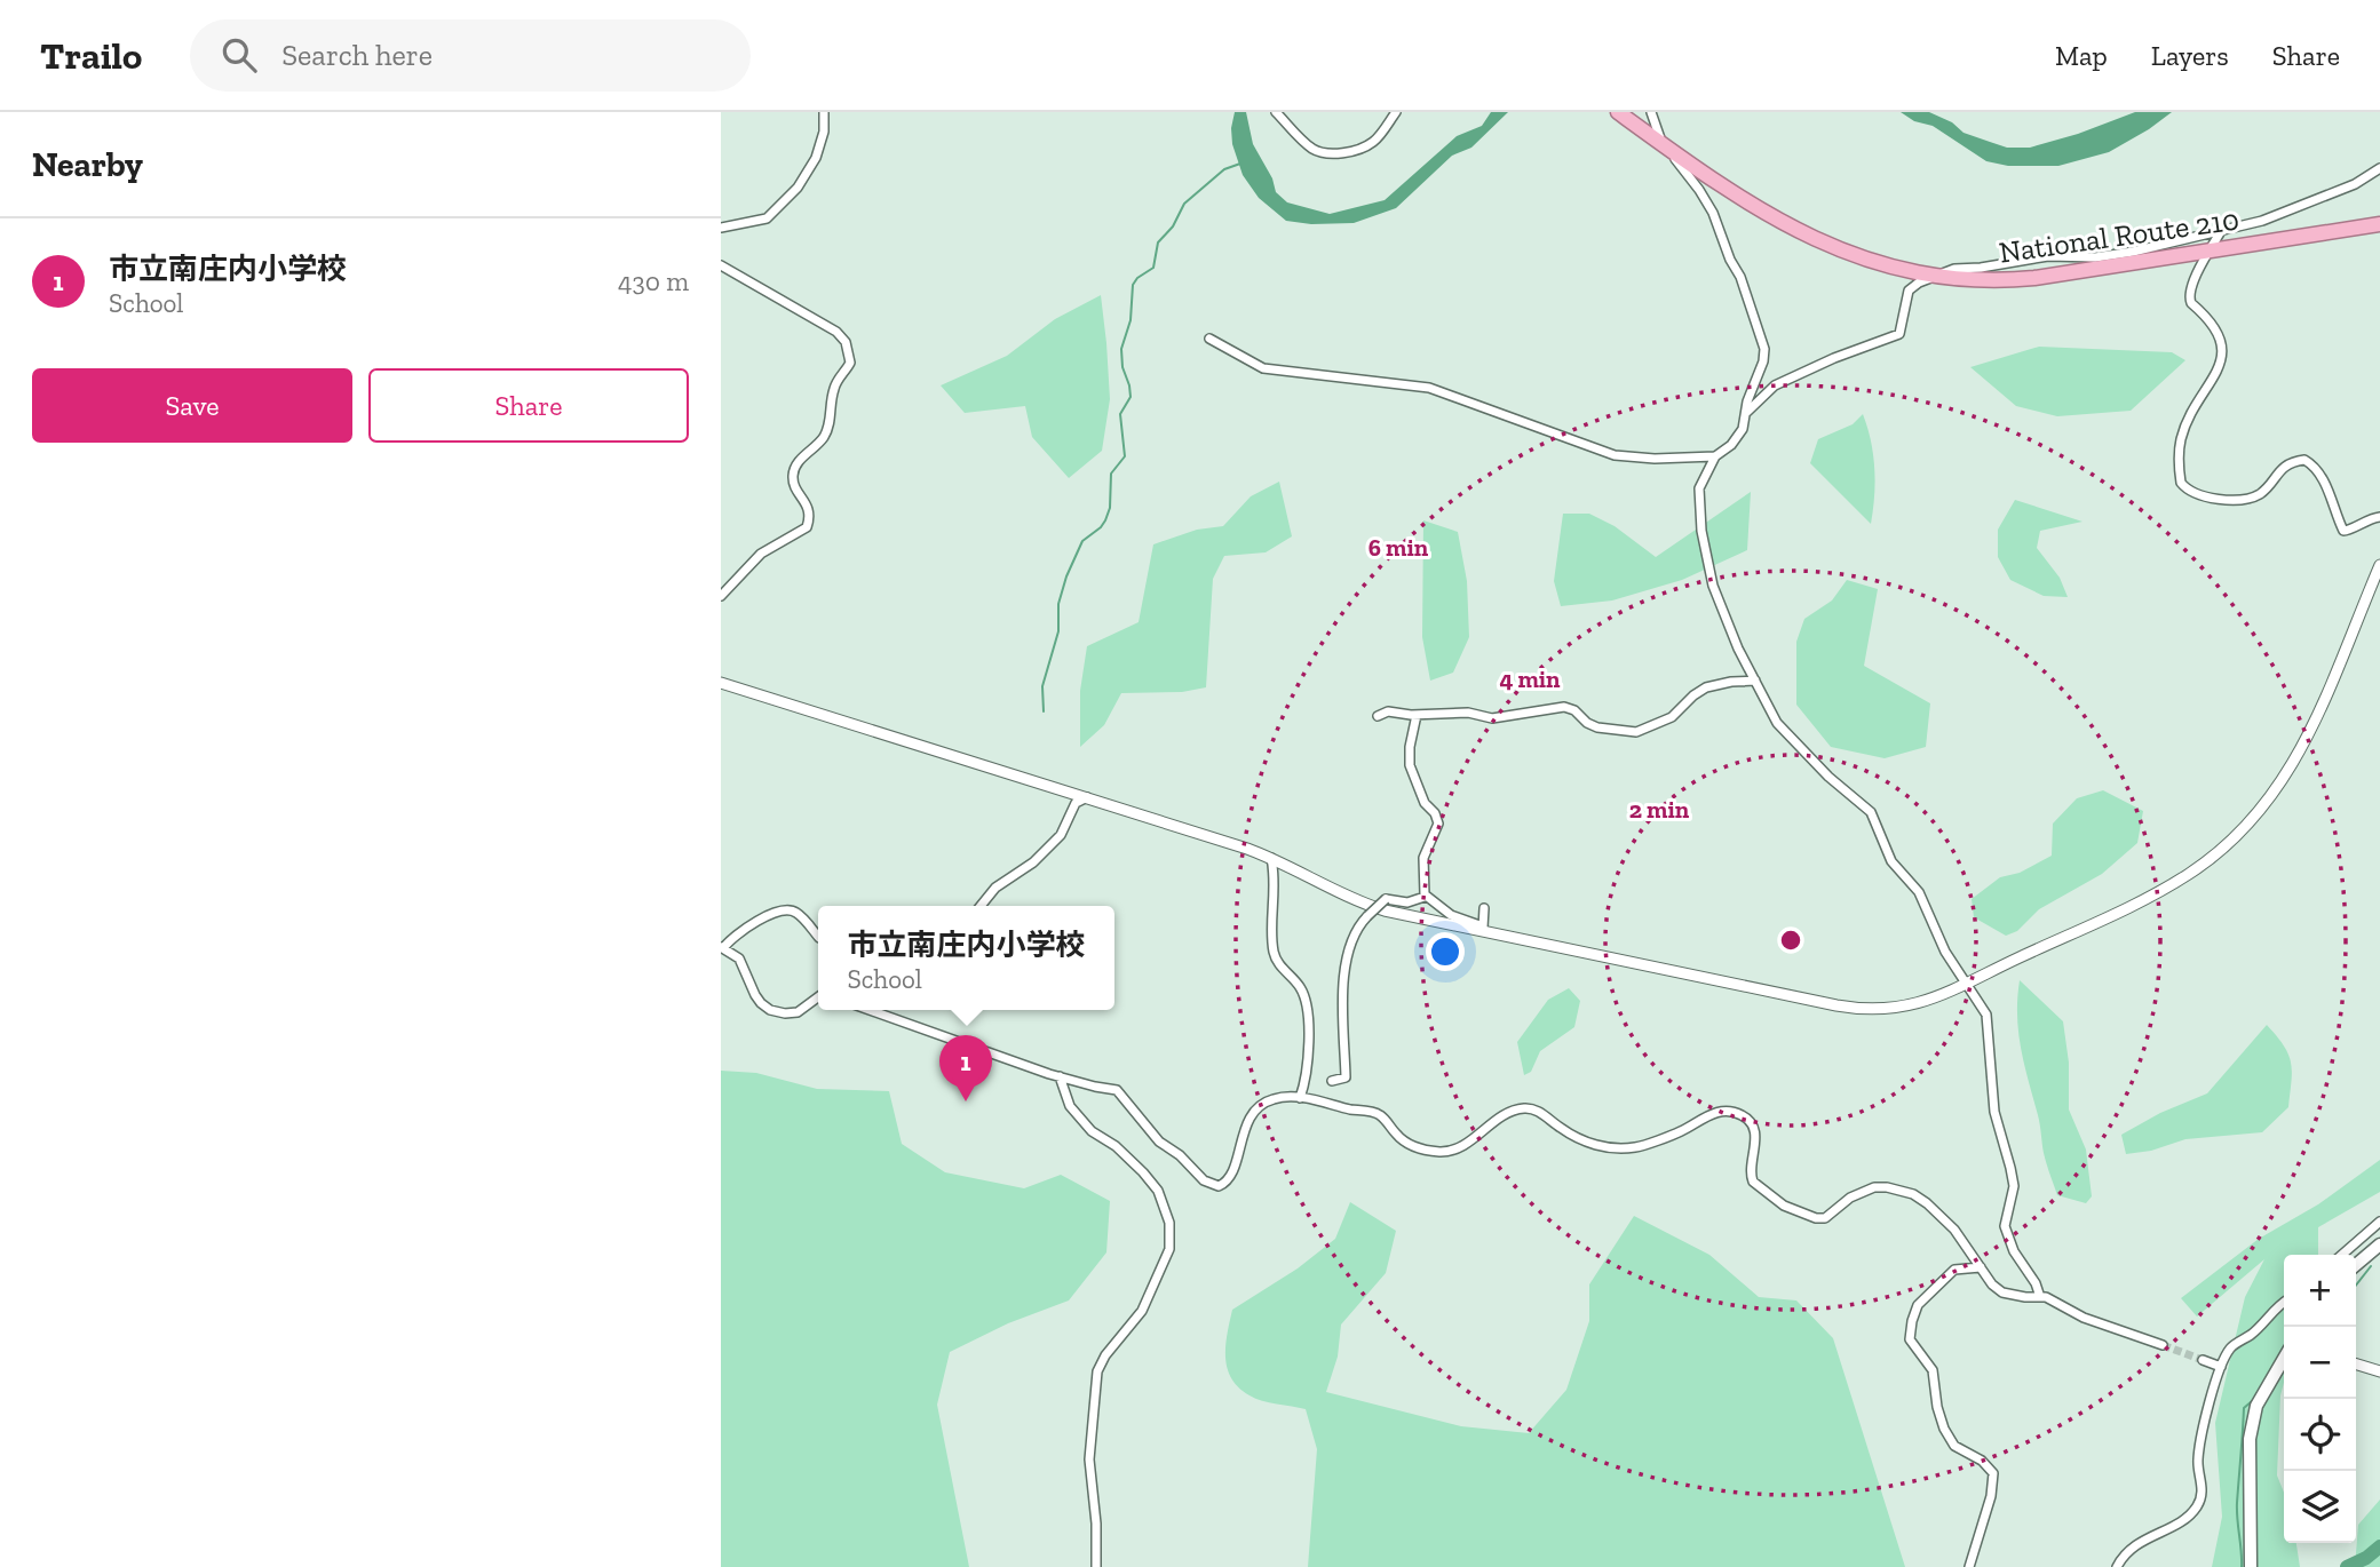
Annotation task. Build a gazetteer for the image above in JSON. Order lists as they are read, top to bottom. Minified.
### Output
{"streets":{"highway":["National Route 210"]},"page":{"header":"Trailo","search":"Search here","nav":["Map","Layers","Share"],"heading":"Nearby","list":[{"mark":"1","name":"市立南庄内小学校","note":"School","value":"430 m"}],"buttons":["Save","Share"],"popup":["市立南庄内小学校","School"],"pins":"1","map_buttons":["+","−"]},"rings":["6 min","4 min","2 min"]}
